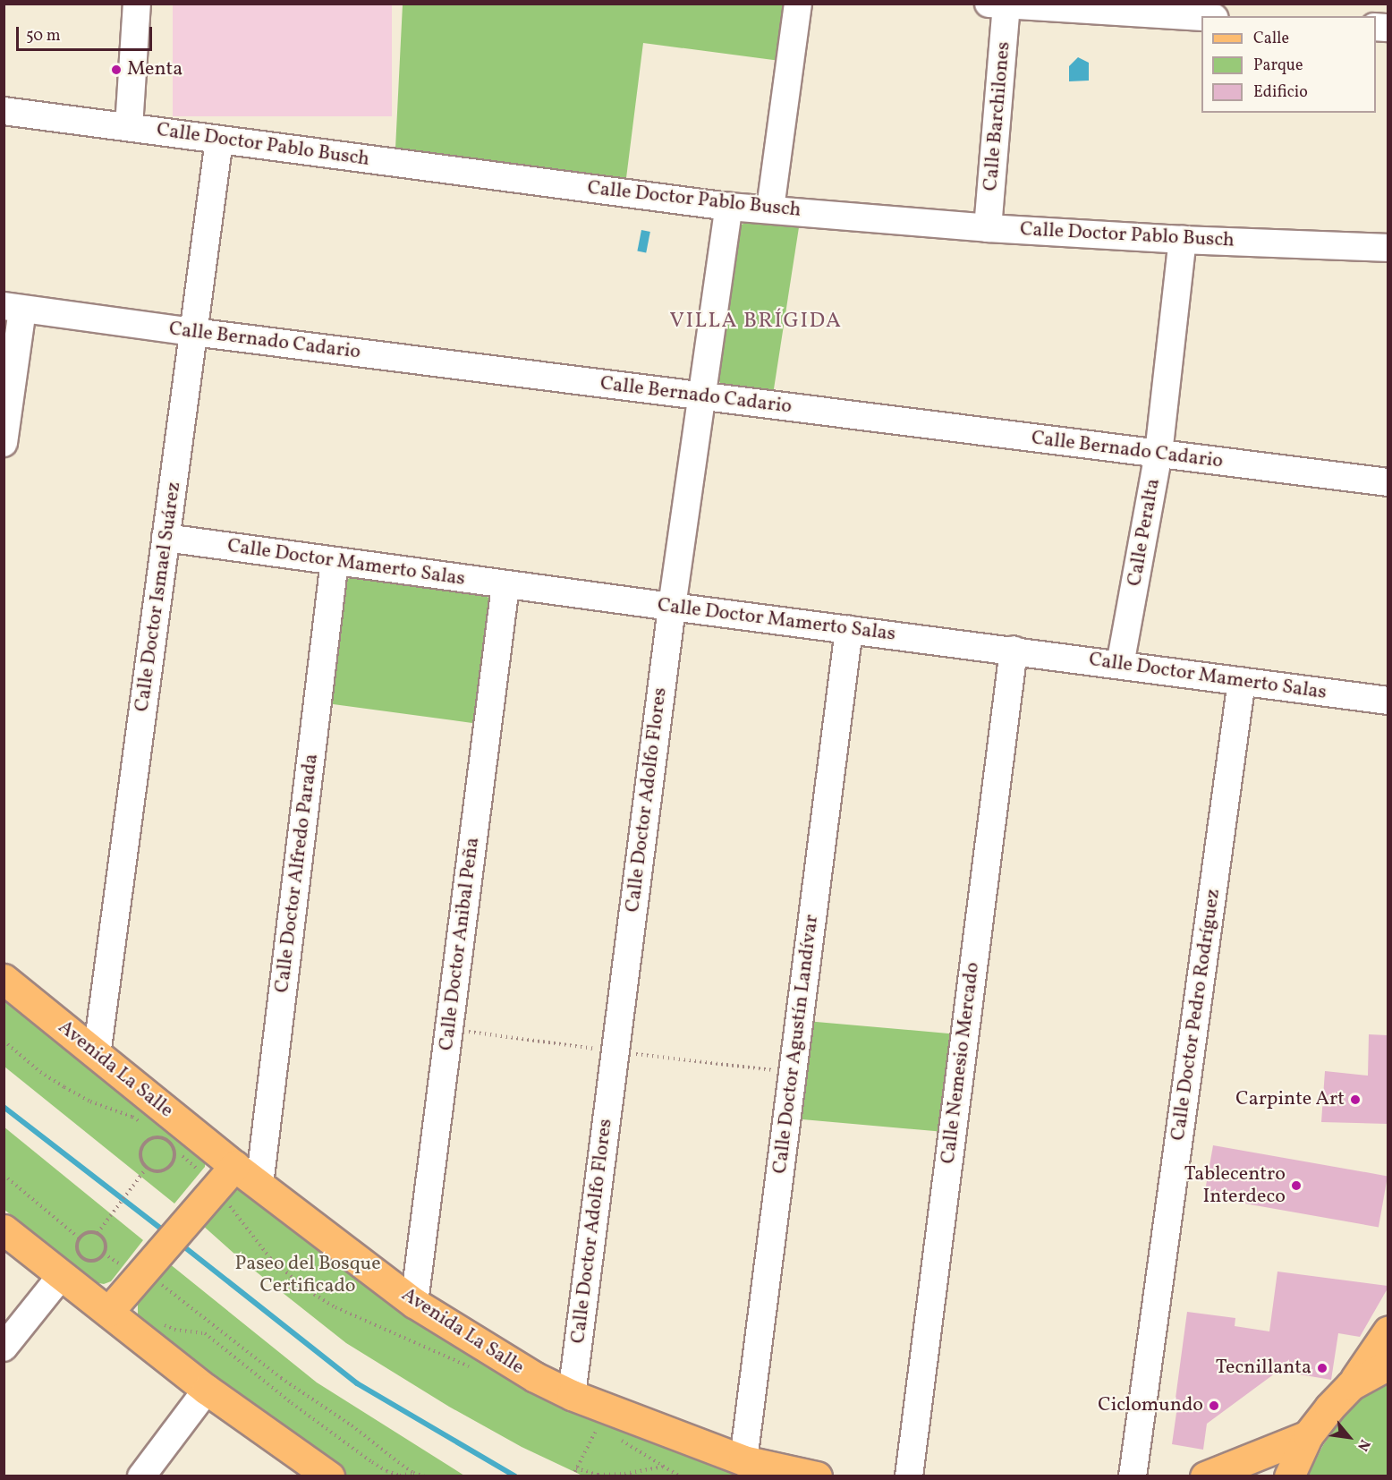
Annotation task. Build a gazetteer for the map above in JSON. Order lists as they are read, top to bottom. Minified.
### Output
{"streets":{"main road":["Avenida La Salle"],"street":["Calle Barchilones","Calle Doctor Pablo Busch","Calle Bernado Cadario","Calle Peralta","Calle Doctor Mamerto Salas","Calle Doctor Ismael Suárez","Calle Doctor Adolfo Flores","Calle Doctor Alfredo Parada","Calle Doctor Anibal Peña","Calle Doctor Pedro Rodríguez","Calle Doctor Agustín Landívar","Calle Nemesio Mercado"]},"crossings":[["Calle Barchilones","Calle Doctor Pablo Busch"],["Calle Doctor Pablo Busch","Calle Peralta"],["Calle Doctor Pablo Busch","Calle Doctor Ismael Suárez"],["Calle Doctor Pablo Busch","Calle Doctor Adolfo Flores"],["Calle Bernado Cadario","Calle Peralta"],["Calle Bernado Cadario","Calle Doctor Ismael Suárez"],["Calle Bernado Cadario","Calle Doctor Adolfo Flores"],["Calle Peralta","Calle Doctor Mamerto Salas"],["Calle Doctor Mamerto Salas","Calle Doctor Ismael Suárez"],["Calle Doctor Mamerto Salas","Calle Doctor Adolfo Flores"],["Calle Doctor Mamerto Salas","Calle Doctor Alfredo Parada"],["Calle Doctor Mamerto Salas","Calle Doctor Anibal Peña"],["Calle Doctor Mamerto Salas","Calle Doctor Pedro Rodríguez"],["Calle Doctor Mamerto Salas","Calle Doctor Agustín Landívar"],["Calle Doctor Mamerto Salas","Calle Nemesio Mercado"],["Calle Doctor Ismael Suárez","Avenida La Salle"],["Calle Doctor Adolfo Flores","Avenida La Salle"],["Calle Doctor Alfredo Parada","Avenida La Salle"],["Calle Doctor Anibal Peña","Avenida La Salle"],["Calle Doctor Agustín Landívar","Avenida La Salle"]],"districts":["VILLA BRÍGIDA"],"parks":["Paseo del Bosque Certificado"],"places":["Menta","Carpinte Art","Tablecentro Interdeco","Tecnillanta","Ciclomundo"],"legend":["Calle","Parque","Edificio"],"scale_bar":"50 m","north":"bottom right"}
